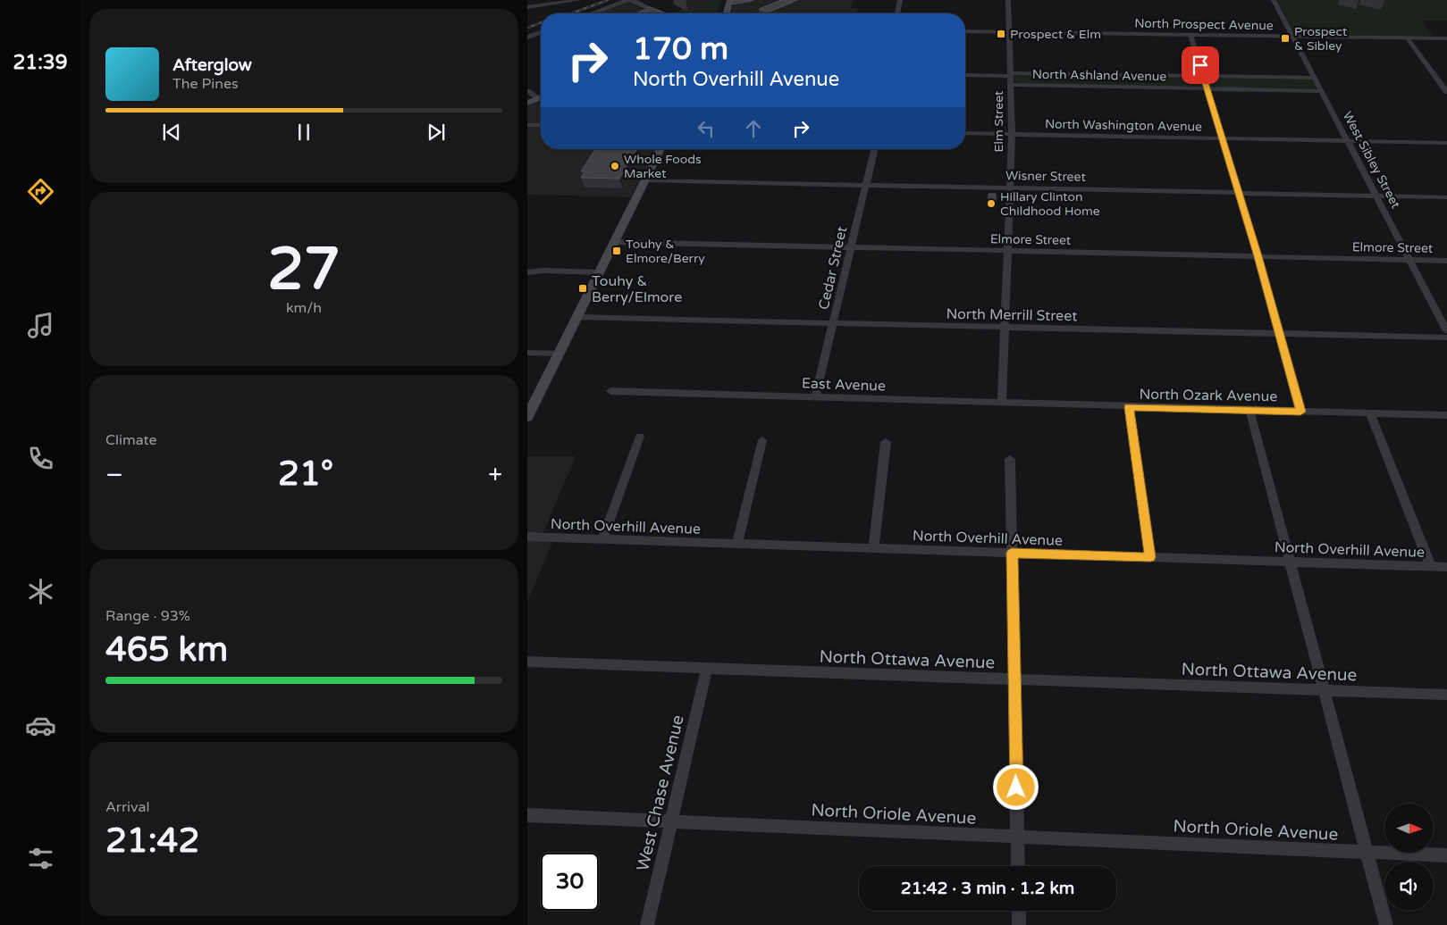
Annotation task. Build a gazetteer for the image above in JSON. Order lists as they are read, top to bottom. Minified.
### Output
{"streets":{"street":["North Prospect Avenue","North Ashland Avenue","Elm Street","North Washington Avenue","West Sibley Street","Wisner Street","Elmore Street","Cedar Street","North Merrill Street","East Avenue","North Ozark Avenue","North Overhill Avenue","North Ottawa Avenue","West Chase Avenue","North Oriole Avenue"]},"crossings":[["North Prospect Avenue","Elm Street"],["North Prospect Avenue","West Sibley Street"],["North Ashland Avenue","Elm Street"],["North Ashland Avenue","West Sibley Street"],["Elm Street","North Washington Avenue"],["Elm Street","Wisner Street"],["Elm Street","Elmore Street"],["Elm Street","North Merrill Street"],["Elm Street","East Avenue"],["North Washington Avenue","West Sibley Street"],["West Sibley Street","Wisner Street"],["West Sibley Street","Elmore Street"],["Wisner Street","Cedar Street"],["Elmore Street","Cedar Street"],["Cedar Street","North Merrill Street"],["Cedar Street","East Avenue"],["East Avenue","North Ozark Avenue"],["North Ottawa Avenue","West Chase Avenue"],["West Chase Avenue","North Oriole Avenue"]],"places":{"transit":["Prospect & Elm","Prospect & Sibley","Touhy & Elmore/Berry","Touhy & Berry/Elmore"],"other":["Whole Foods Market","Hillary Clinton Childhood Home"]},"north":"right","page":{"tabs":"21:39","turn":["170 m","North Overhill Avenue"],"song":["Afterglow","The Pines"],"tile":[["27","km/h"],"Climate",["Range · 93%","465 km"],["Arrival","21:42"]],"heat":["−","21°","+"],"limit":"30","trip":"21:42 · 3 min · 1.2 km"}}
